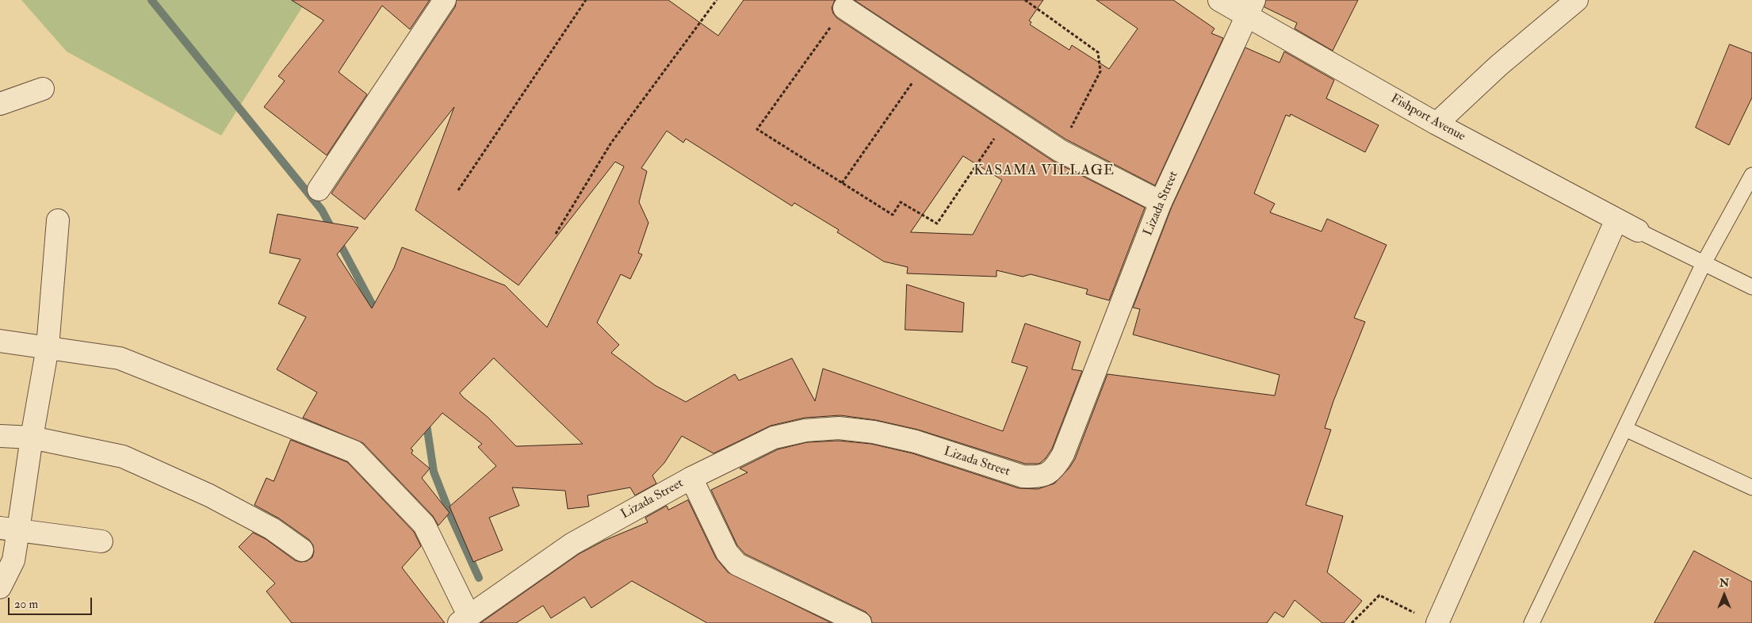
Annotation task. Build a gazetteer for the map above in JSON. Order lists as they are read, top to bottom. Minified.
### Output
{"streets":{"street":["Fishport Avenue","Lizada Street"]},"crossings":[["Fishport Avenue","Lizada Street"]],"districts":["KASAMA VILLAGE"],"scale_bar":"20 m","north":"top"}
